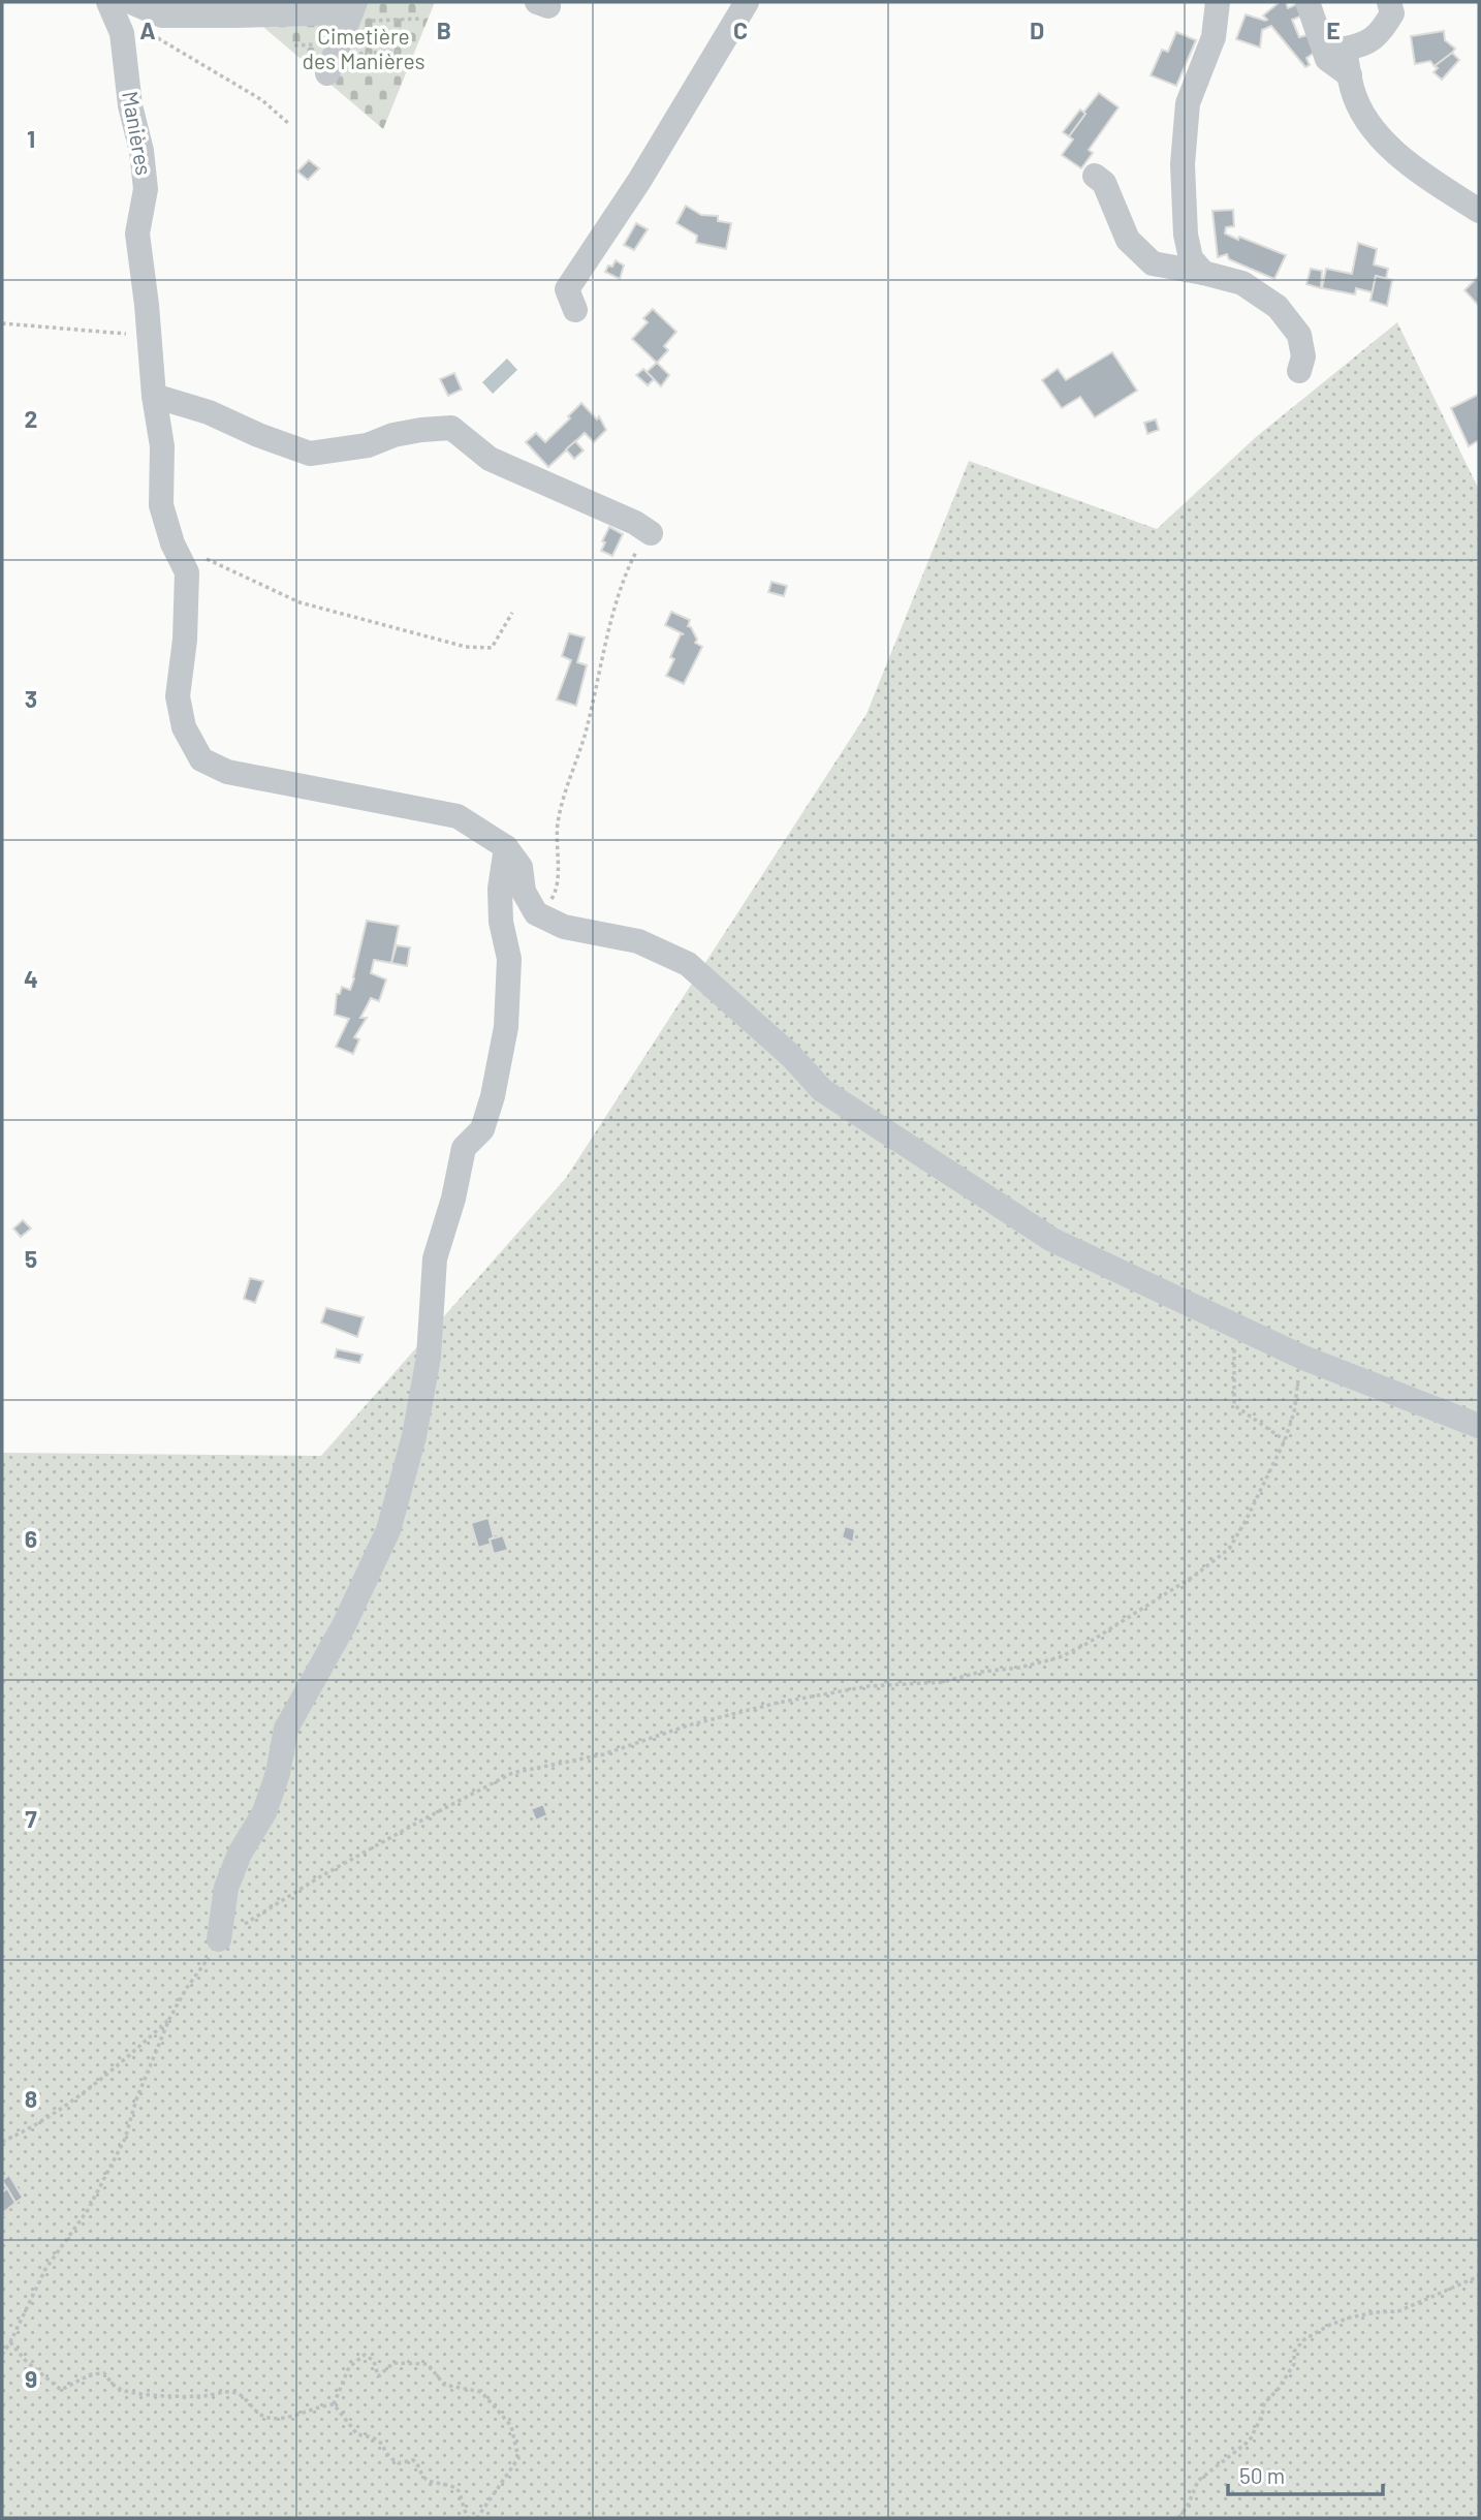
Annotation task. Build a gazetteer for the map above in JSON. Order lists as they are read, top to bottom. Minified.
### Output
{"streets":{"street":["Manières"]},"parks":["Cimetière des Manières"],"scale_bar":"50 m","grid":{"columns":["A","B","C","D","E"],"rows":["1","2","3","4","5","6","7","8","9"]}}
